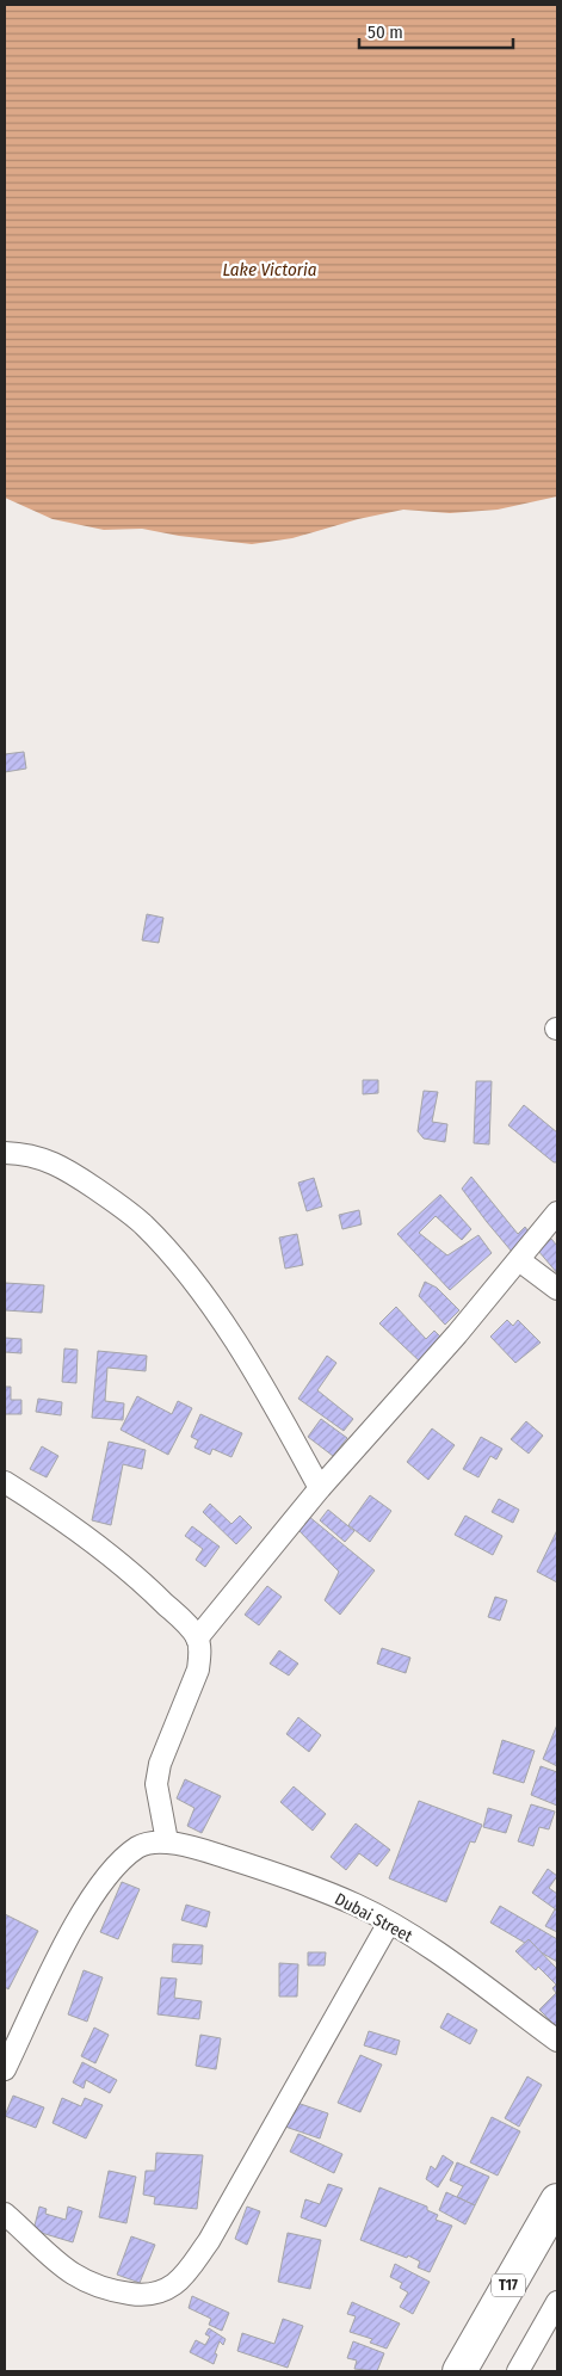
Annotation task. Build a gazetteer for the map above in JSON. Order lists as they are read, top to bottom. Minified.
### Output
{"streets":{"main road":["T17"],"street":["Dubai Street"]},"water":["Lake Victoria"],"scale_bar":"50 m"}
